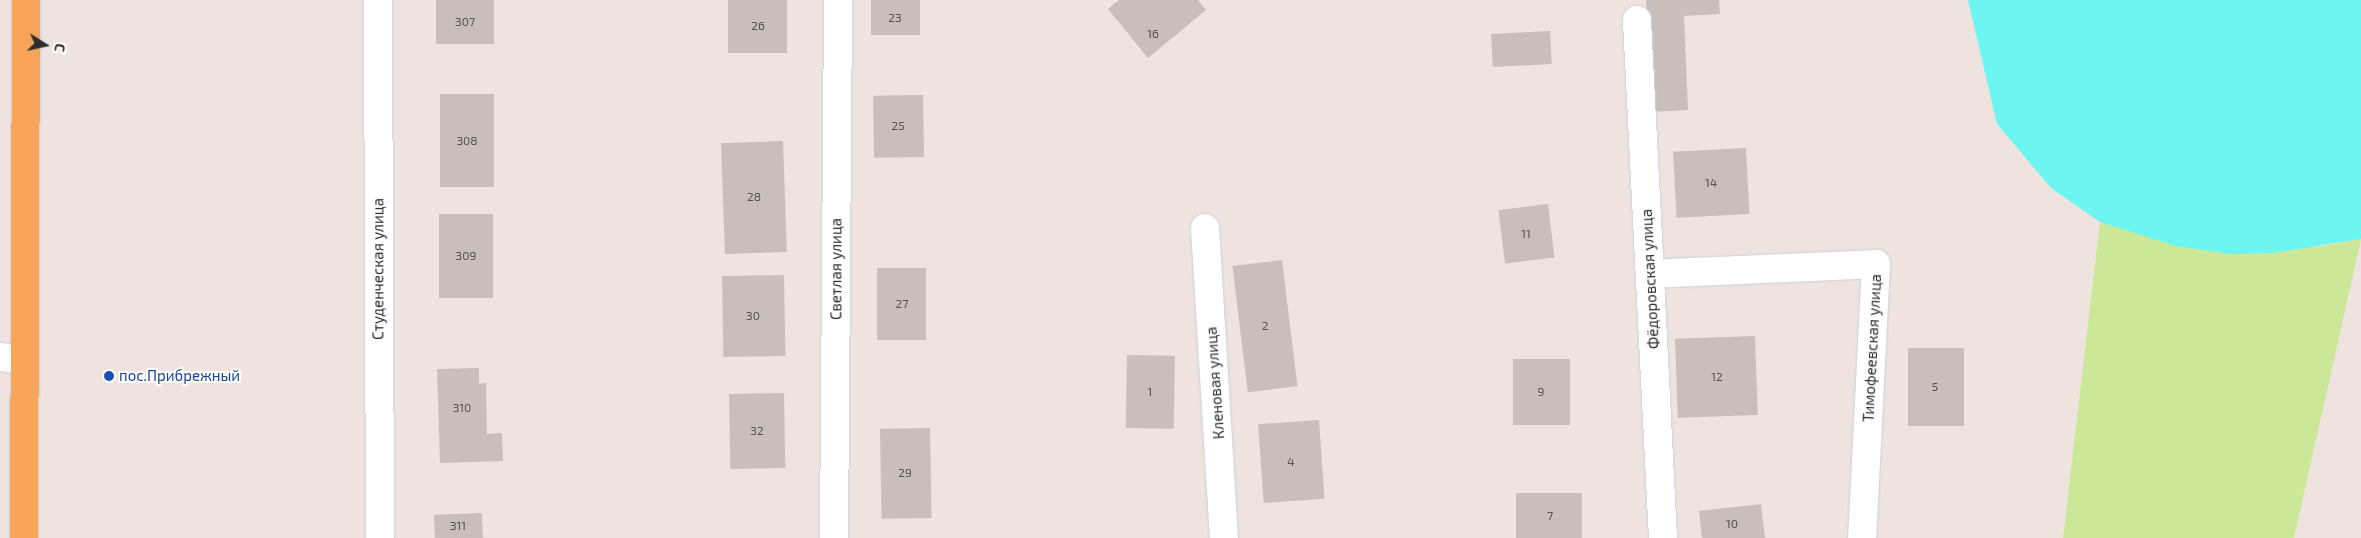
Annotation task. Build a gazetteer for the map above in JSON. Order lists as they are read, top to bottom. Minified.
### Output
{"streets":{"street":["Студенческая улица","Светлая улица","Фёдоровская улица","Тимофеевская улица","Кленовая улица"]},"crossings":[["Фёдоровская улица","Тимофеевская улица"]],"places":["пос.Прибрежный"],"house_numbers":["23","307","26","16","25","308","14","28","11","309","27","30","2","12","5","1","9","310","32","4","29","7","10","311"],"north":"right"}
